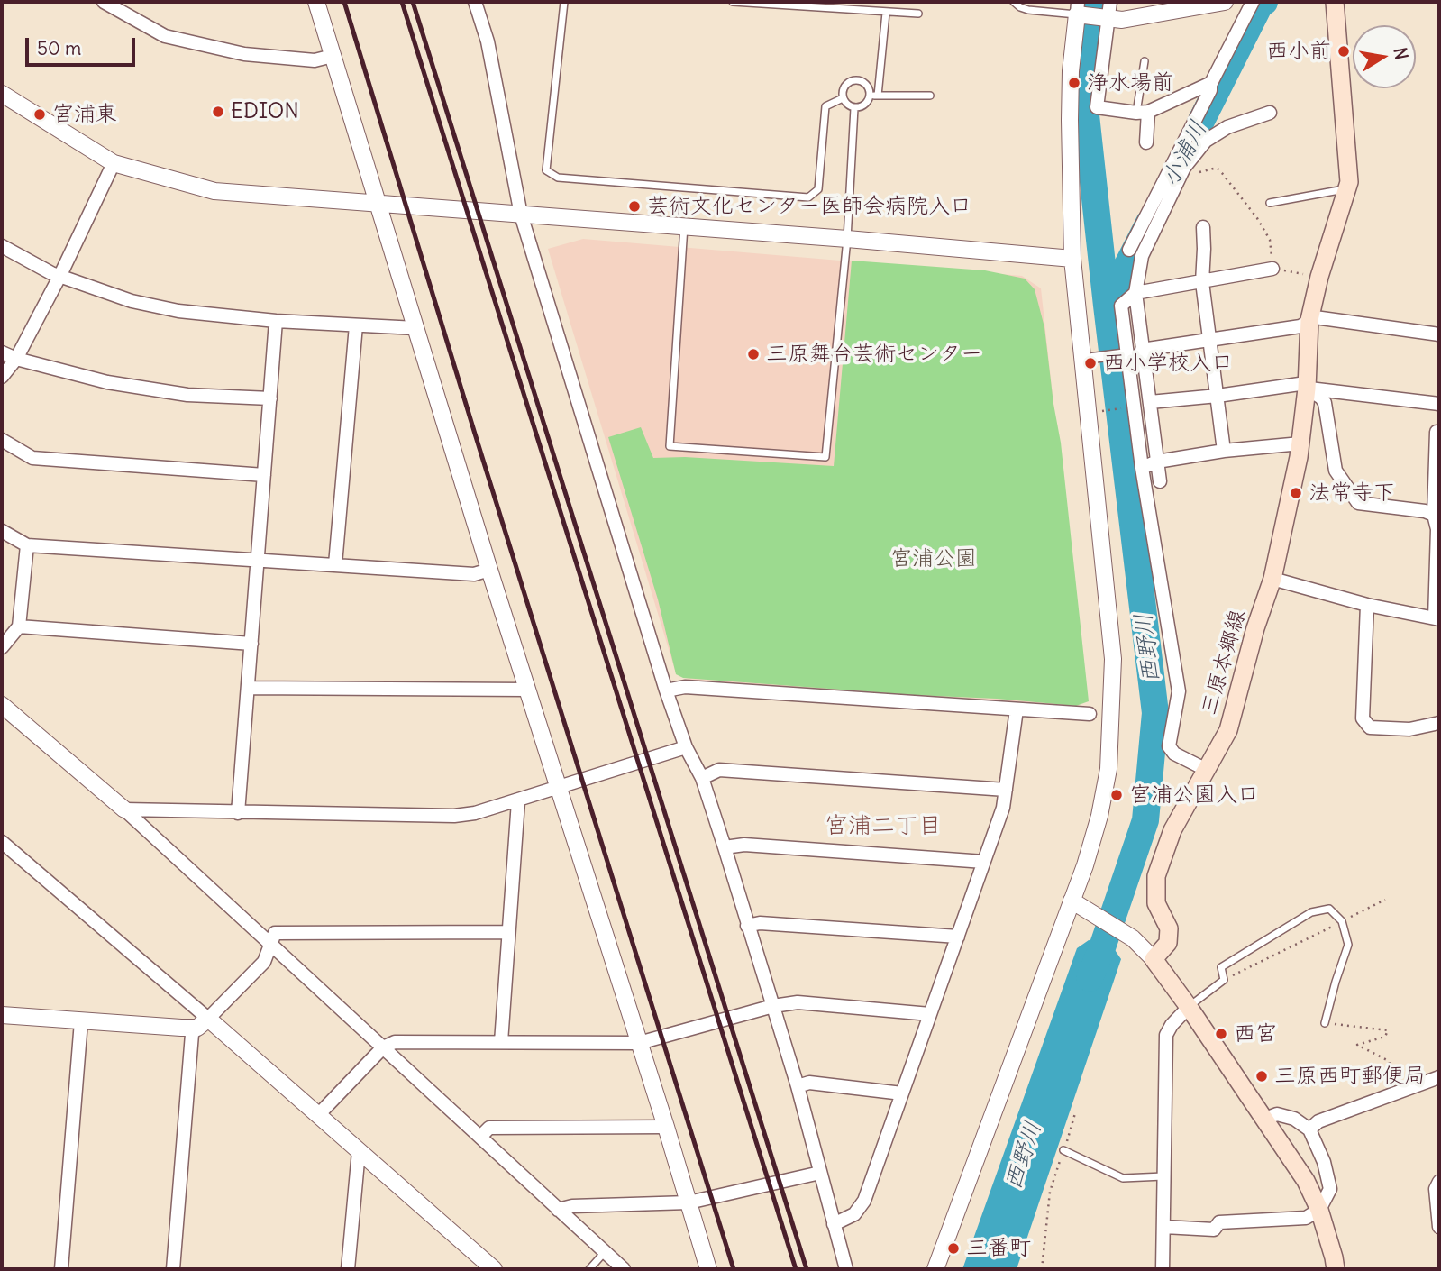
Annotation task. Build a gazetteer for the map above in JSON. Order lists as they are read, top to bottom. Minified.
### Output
{"streets":{"main road":["三原本郷線"]},"districts":["宮浦二丁目"],"water":["小浦川","西野川"],"parks":["宮浦公園"],"places":["西小前","浄水場前","EDION","宮浦東","芸術文化センター医師会病院入口","三原舞台芸術センター","西小学校入口","法常寺下","宮浦公園入口","西宮","三原西町郵便局","三番町"],"scale_bar":"50 m","north":"right"}
